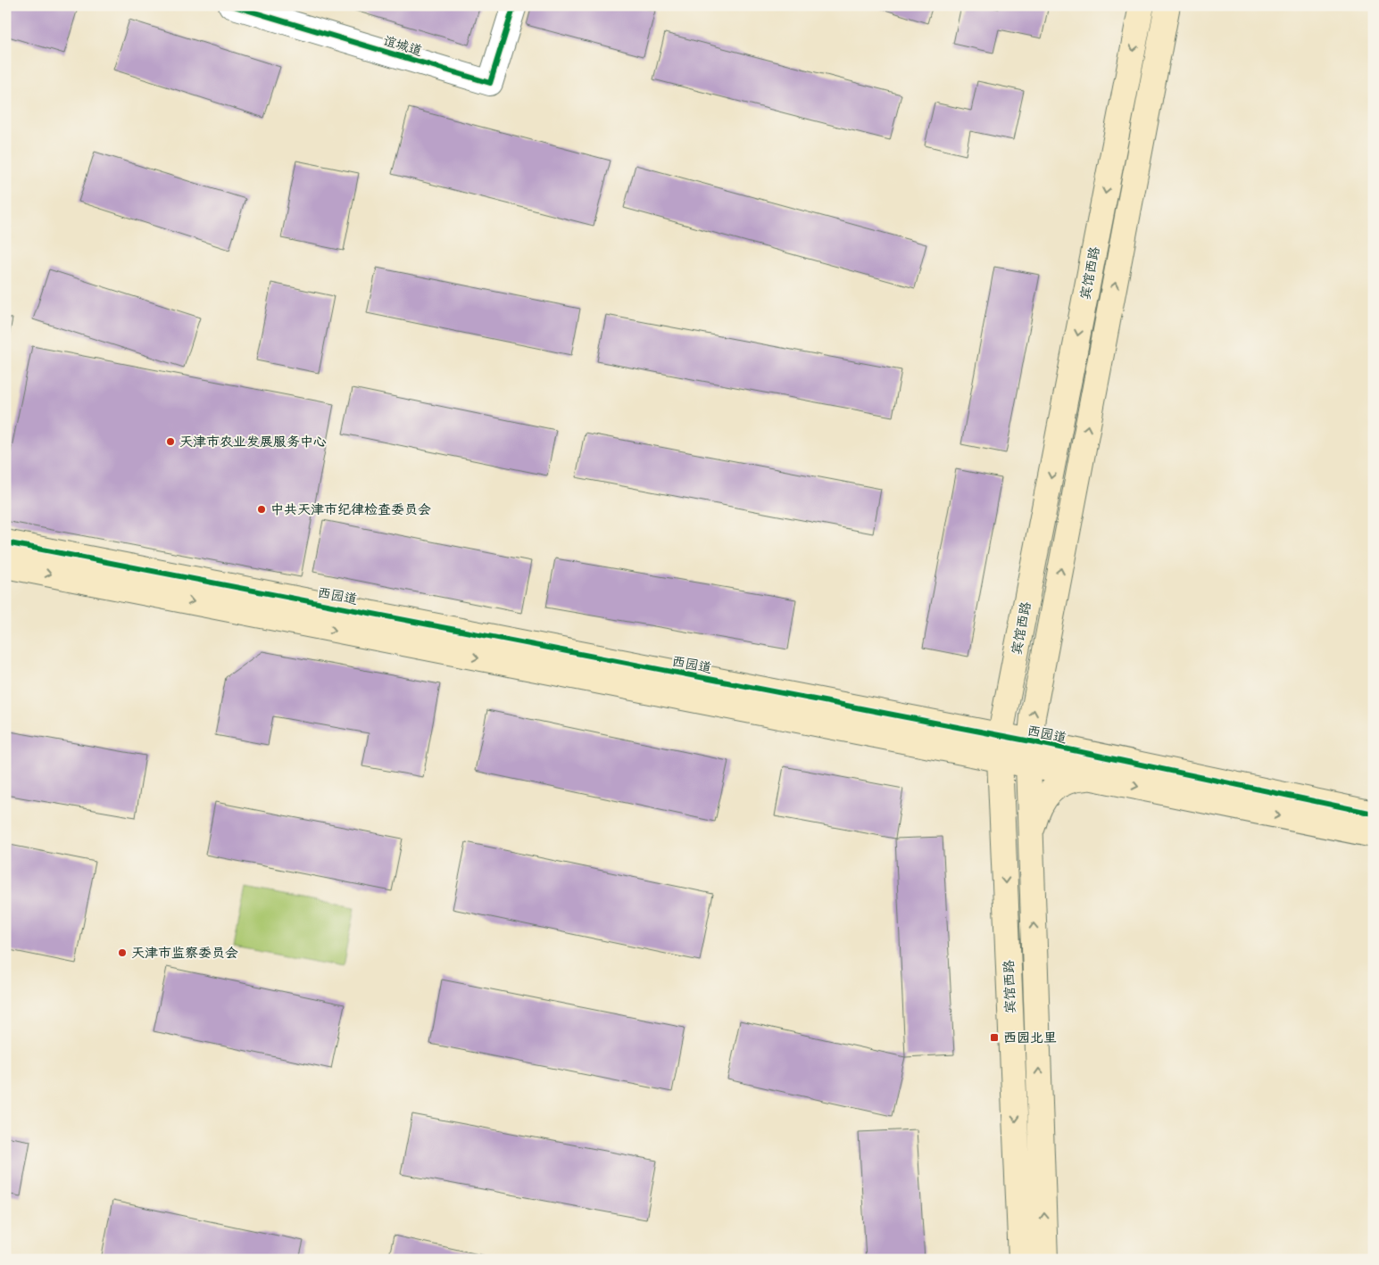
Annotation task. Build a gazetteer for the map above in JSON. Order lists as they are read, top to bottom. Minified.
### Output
{"streets":{"street":["谊城道","宾馆西路","西园道"]},"crossings":[["宾馆西路","西园道"]],"places":{"other":["天津市农业发展服务中心","中共天津市纪律检查委员会","天津市监察委员会"],"transit":["西园北里"]}}
